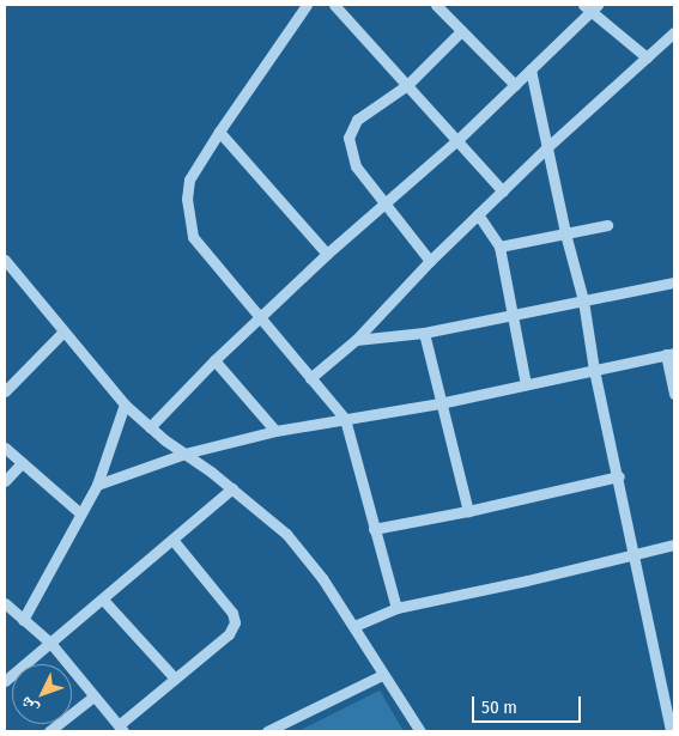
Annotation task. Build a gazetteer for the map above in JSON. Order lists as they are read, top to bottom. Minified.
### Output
{"scale_bar":"50 m","north":"bottom left"}
